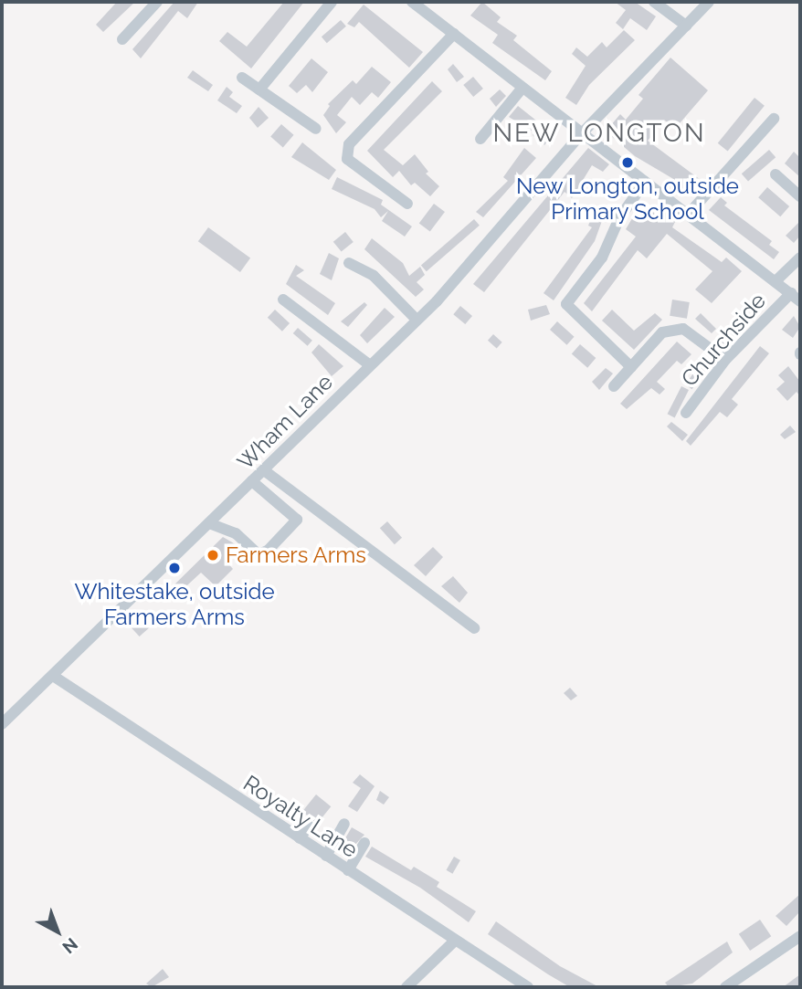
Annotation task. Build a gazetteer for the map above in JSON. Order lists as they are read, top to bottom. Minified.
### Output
{"streets":{"street":["Churchside","Wham Lane","Royalty Lane"]},"crossings":[["Wham Lane","Royalty Lane"]],"districts":["NEW LONGTON"],"places":["New Longton, outside Primary School","Farmers Arms","Whitestake, outside Farmers Arms"],"north":"bottom right"}
